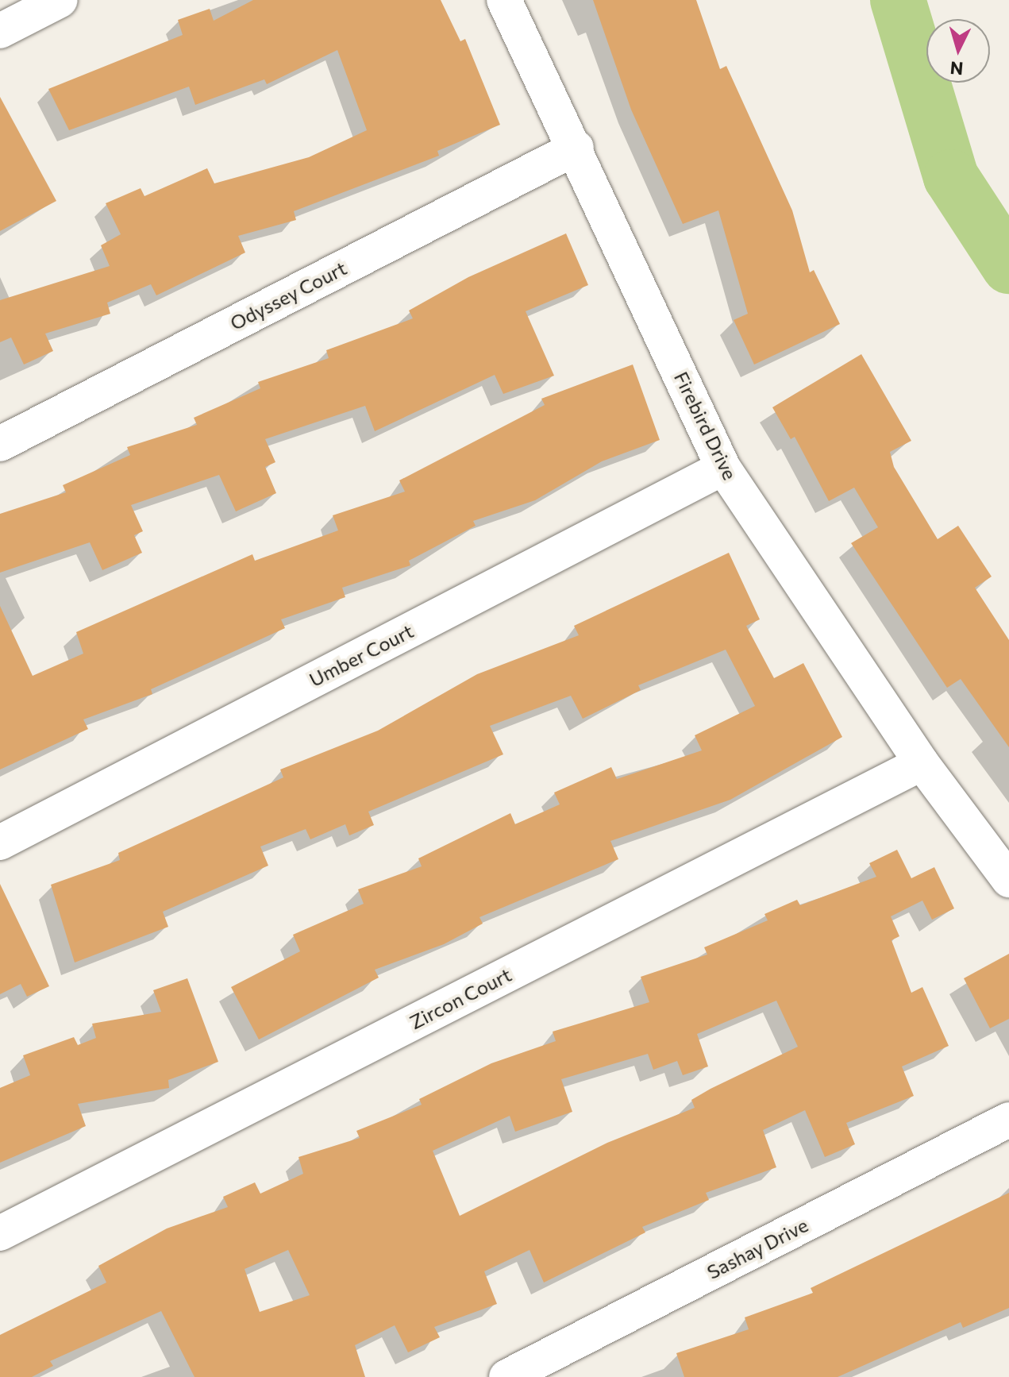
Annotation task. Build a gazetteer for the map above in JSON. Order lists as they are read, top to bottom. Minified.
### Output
{"streets":{"street":["Odyssey Court","Firebird Drive","Umber Court","Zircon Court","Sashay Drive"]},"crossings":[["Odyssey Court","Firebird Drive"],["Firebird Drive","Umber Court"],["Firebird Drive","Zircon Court"]],"north":"bottom"}
